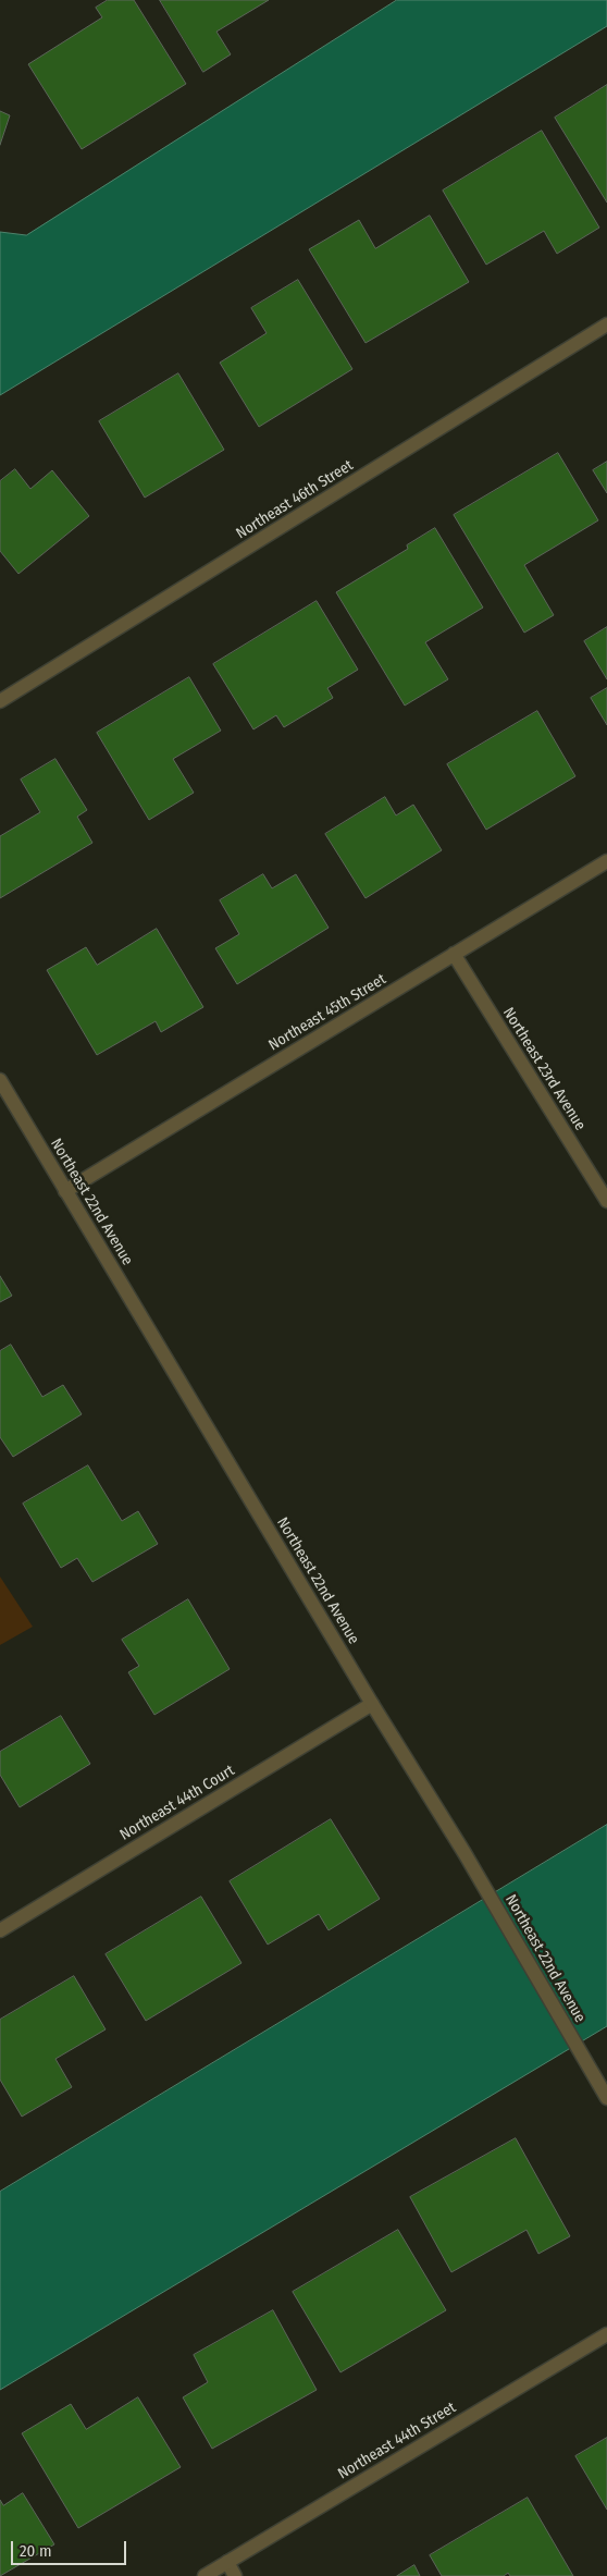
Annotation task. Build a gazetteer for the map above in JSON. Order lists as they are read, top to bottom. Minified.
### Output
{"streets":{"street":["Northeast 46th Street","Northeast 45th Street","Northeast 23rd Avenue","Northeast 22nd Avenue","Northeast 44th Court","Northeast 44th Street"]},"crossings":[["Northeast 45th Street","Northeast 23rd Avenue"],["Northeast 45th Street","Northeast 22nd Avenue"],["Northeast 22nd Avenue","Northeast 44th Court"]],"scale_bar":"20 m"}
